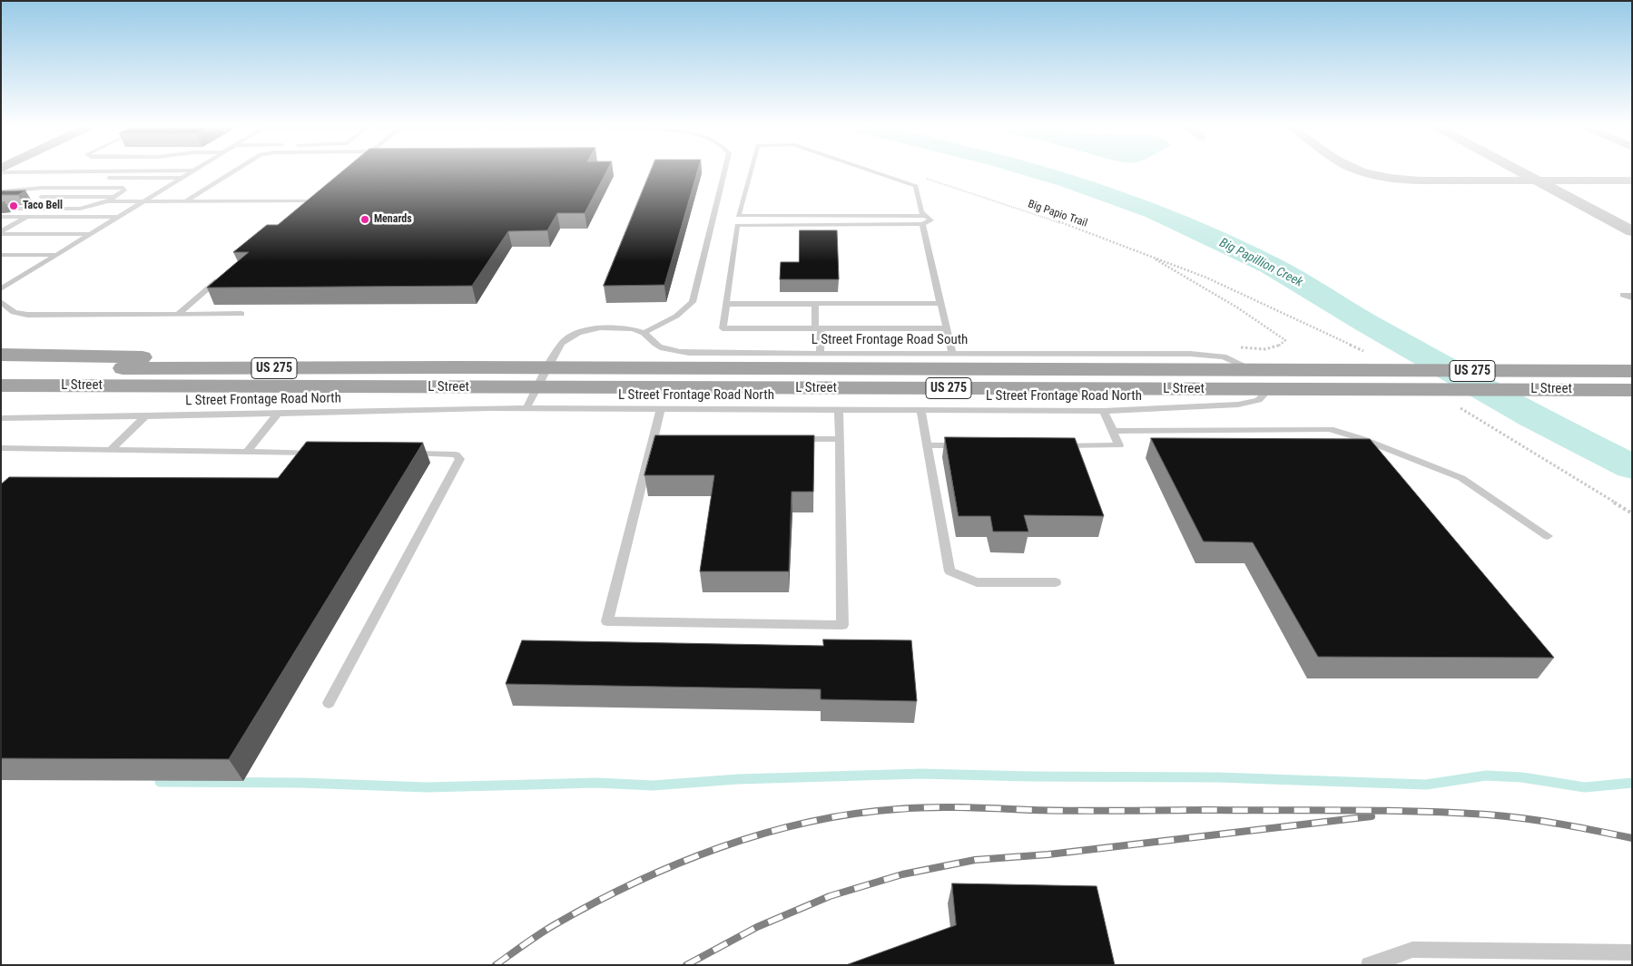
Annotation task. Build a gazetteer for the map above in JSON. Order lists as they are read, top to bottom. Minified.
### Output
{"streets":{"main road":["US 275","L Street"],"lane":["L Street Frontage Road South","L Street Frontage Road North"],"path":["Big Papio Trail"]},"crossings":[["L Street Frontage Road South","L Street"],["L Street","L Street Frontage Road North"]],"water":["Big Papillion Creek"],"places":["Taco Bell","Menards"]}
